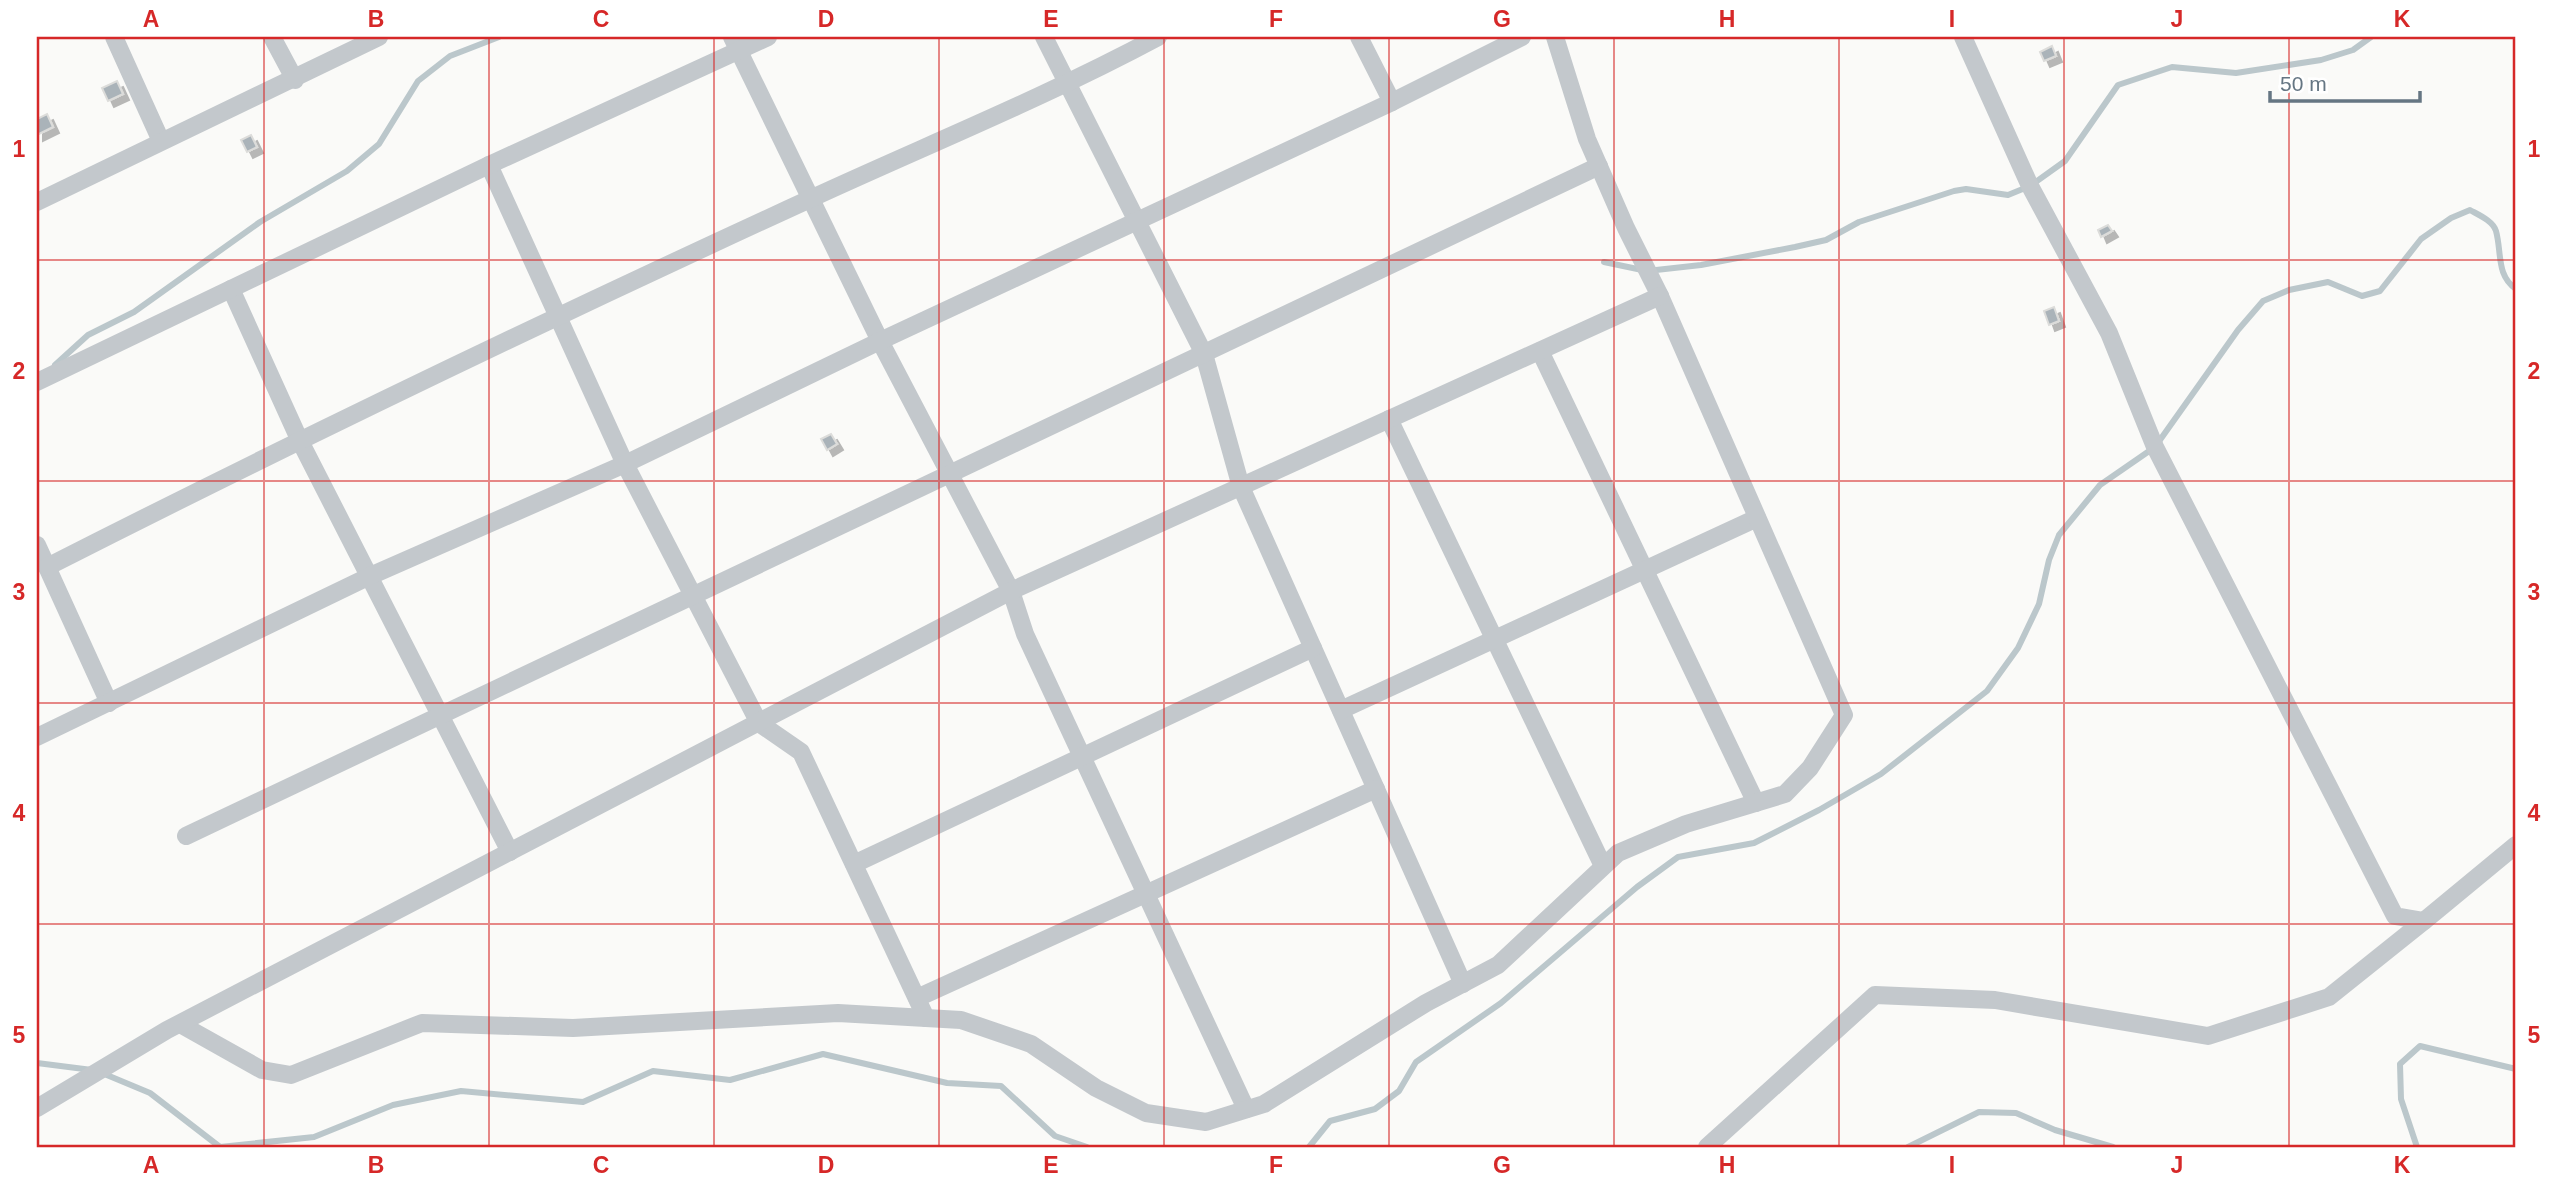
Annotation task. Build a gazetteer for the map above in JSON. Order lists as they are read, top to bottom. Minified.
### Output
{"scale_bar":"50 m","grid":{"columns":["A","B","C","D","E","F","G","H","I","J","K"],"rows":["1","2","3","4","5"]}}
